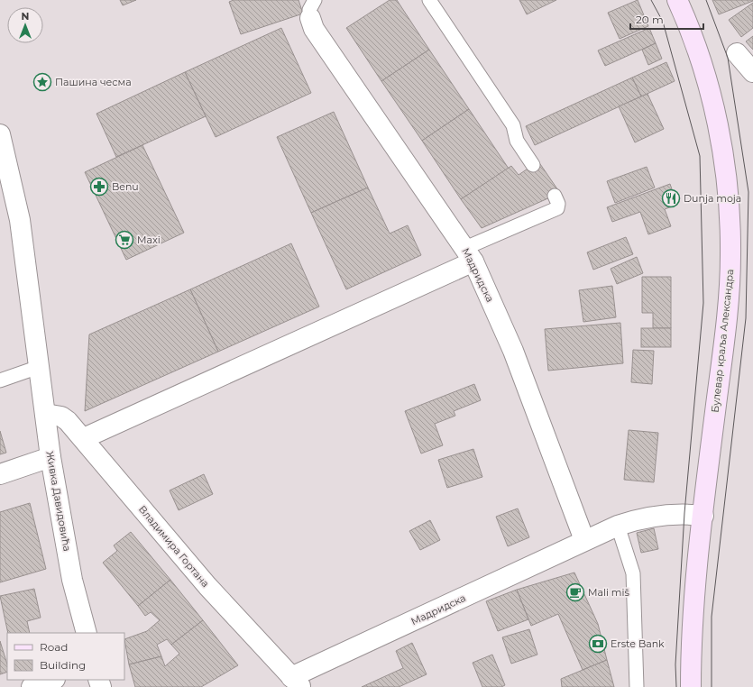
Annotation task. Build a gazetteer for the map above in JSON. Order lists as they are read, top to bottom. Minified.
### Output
{"streets":{"main road":["Булевар краља Александра"],"street":["Мадридска","Живка Давидовића","Владимира Гортана"]},"crossings":[["Мадридска","Булевар краља Александра"],["Мадридска","Владимира Гортана"],["Живка Давидовића","Владимира Гортана"]],"places":{"place":["Пашина чесма"],"pharmacy":["Benu"],"restaurant":["Dunja moja"],"supermarket":["Maxi"],"cafe":["Mali miš"],"bank":["Erste Bank"]},"legend":["Road","Building"],"scale_bar":"20 m","north":"top"}
